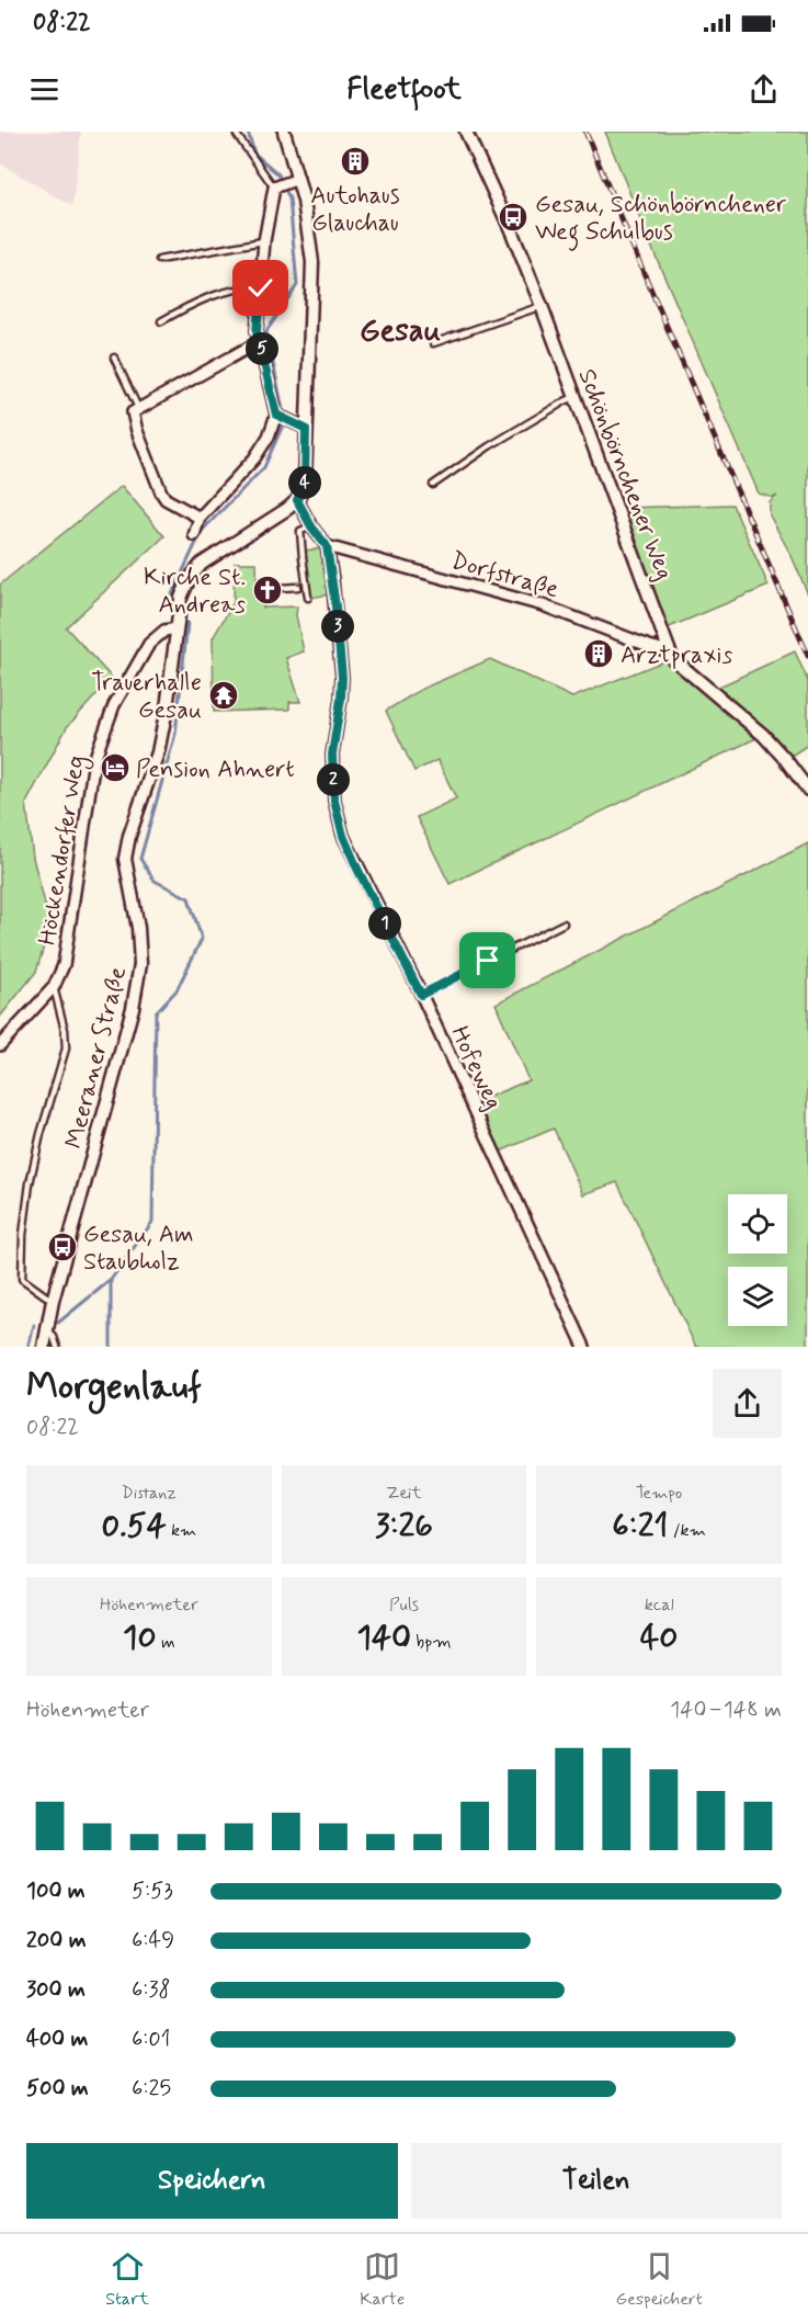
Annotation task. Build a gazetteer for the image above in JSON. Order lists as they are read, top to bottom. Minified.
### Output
{"streets":{"street":["Schönbörnchener Weg","Dorfstraße","Höckendorfer Weg","Meeraner Straße","Hofeweg"]},"crossings":[["Schönbörnchener Weg","Dorfstraße"],["Dorfstraße","Hofeweg"],["Höckendorfer Weg","Meeraner Straße"],["Meeraner Straße","Hofeweg"]],"districts":["Gesau"],"places":{"building":["Autohaus Glauchau","Arztpraxis"],"bus stop":["Gesau, Schönbörnchener Weg Schulbus","Gesau, Am Staubholz"],"church":["Kirche St. Andreas"],"temple":["Trauerhalle Gesau"],"hotel":["Pension Ahnert"]},"page":{"status":"08:22","header":"Fleetfoot","pins":["5","4","3","2","1"],"heading":["Morgenlauf","08:22"],"stats":[["Distanz","0.54 km"],["Zeit","3:26"],["Tempo","6:21 /km"],["Höhenmeter","10 m"],["Puls","140 bpm"],["kcal","40"]],"chart":["Höhenmeter","140–148 m"],"list":[{"name":"100 m","note":"5:53"},{"name":"200 m","note":"6:49"},{"name":"300 m","note":"6:38"},{"name":"400 m","note":"6:01"},{"name":"500 m","note":"6:25"}],"buttons":["Speichern","Teilen"],"tabs":["Start","Karte","Gespeichert"]}}
